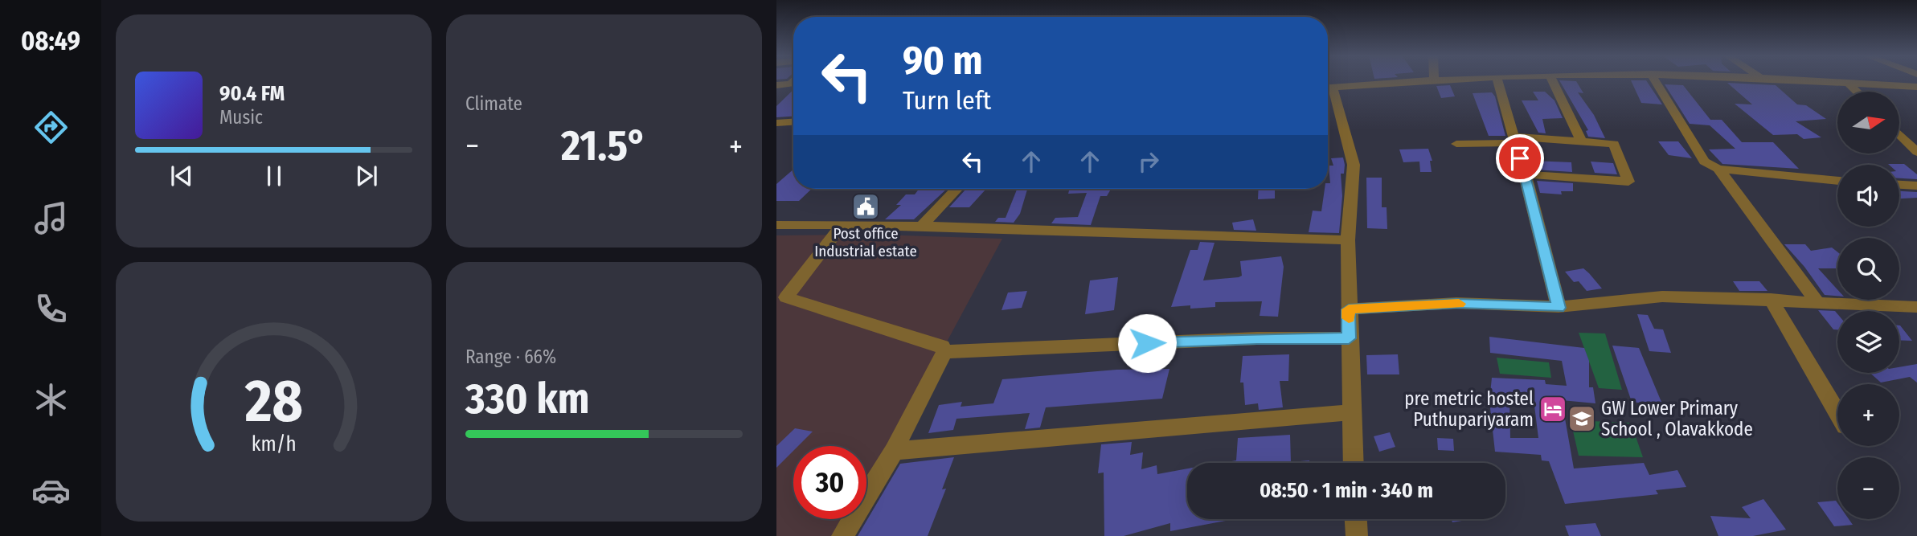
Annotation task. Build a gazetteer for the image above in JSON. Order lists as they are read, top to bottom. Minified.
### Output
{"places":{"public building":["Post office Industrial estate"],"hotel":["pre metric hostel Puthupariyaram"],"school or university":["GW Lower Primary School , Olavakkode"]},"north":"right","page":{"tabs":"08:49","tile":["Climate",["Range · 66%","330 km"]],"turn":["90 m","Turn left"],"song":["90.4 FM","Music"],"map_buttons":["+","−"],"heat":["−","21.5°","+"],"limit":"30","trip":"08:50 · 1 min · 340 m","gauge":["28","km/h"]}}
